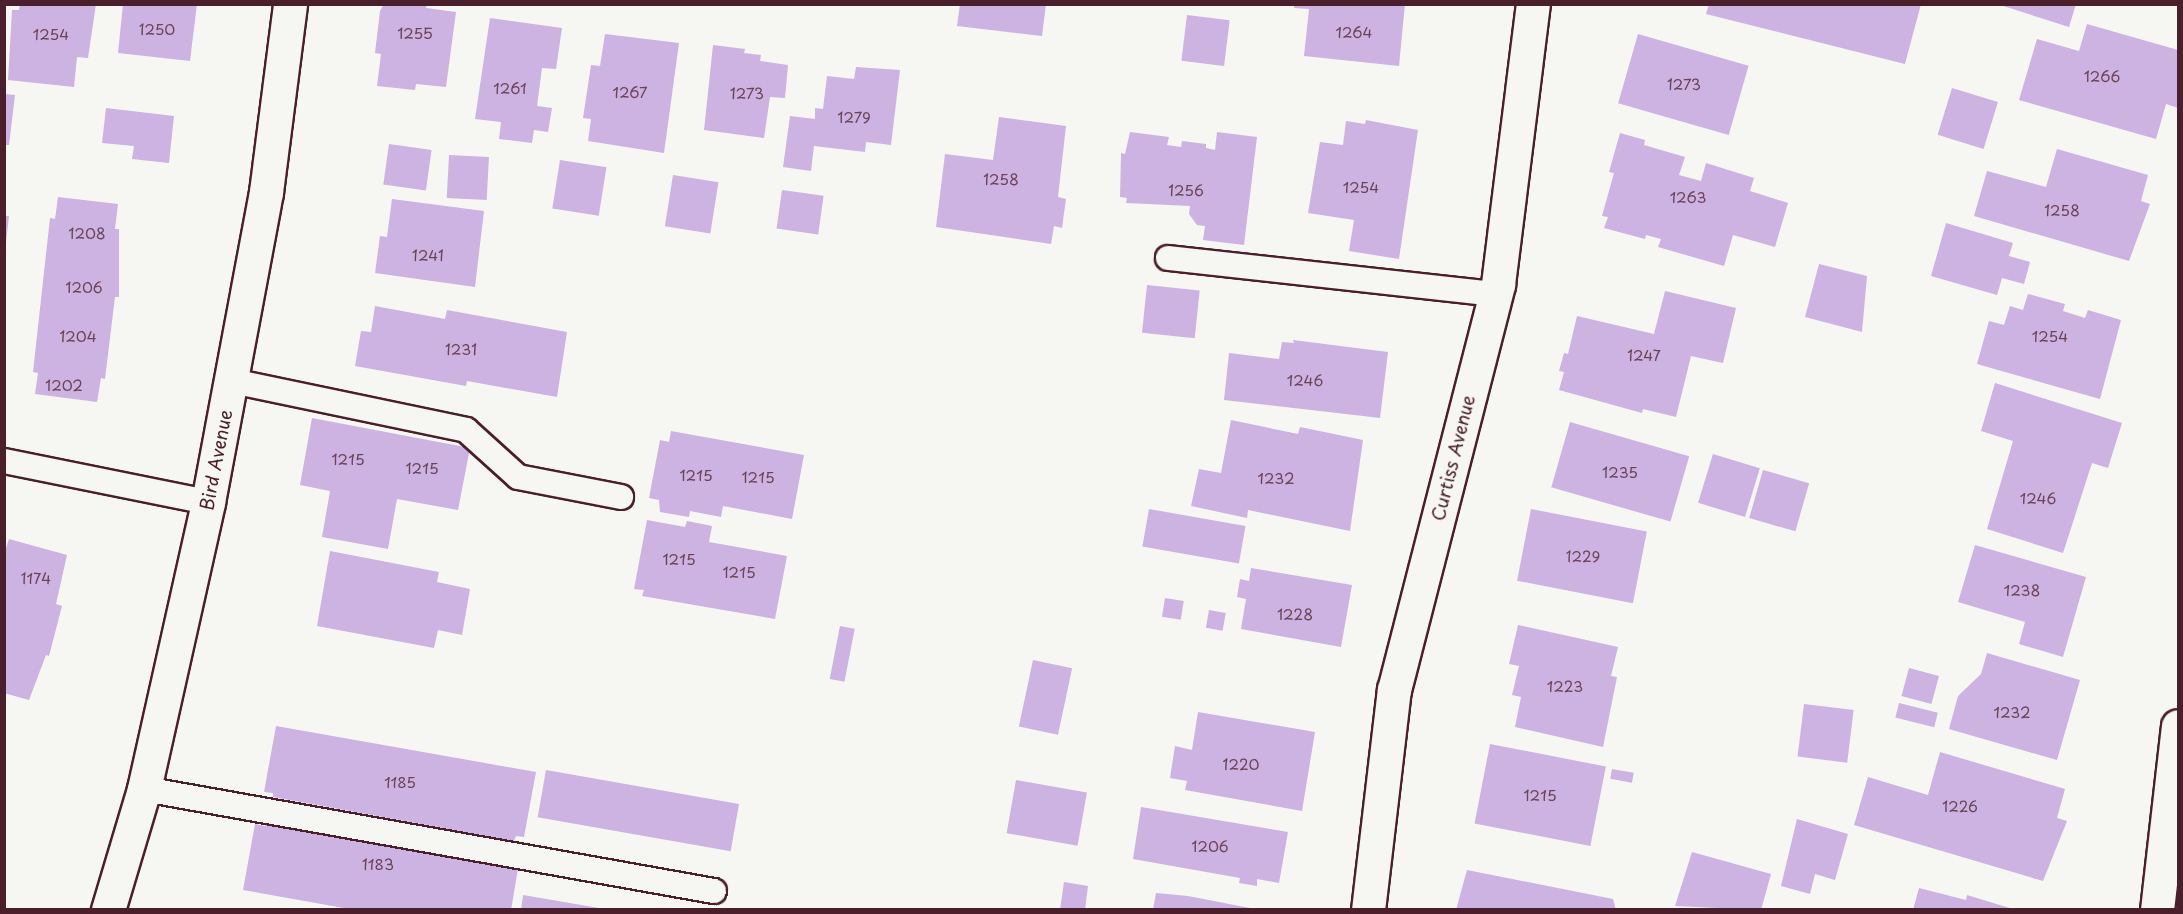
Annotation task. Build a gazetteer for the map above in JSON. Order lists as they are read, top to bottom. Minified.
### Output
{"streets":{"street":["Curtiss Avenue","Bird Avenue"]},"house_numbers":["1250","1264","1255","1254","1266","1273","1261","1267","1273","1279","1258","1254","1256","1263","1258","1208","1241","1206","1204","1254","1231","1247","1246","1202","1215","1215","1235","1215","1215","1232","1246","1229","1215","1215","1174","1238","1228","1223","1232","1220","1185","1215","1226","1206","1183"]}
